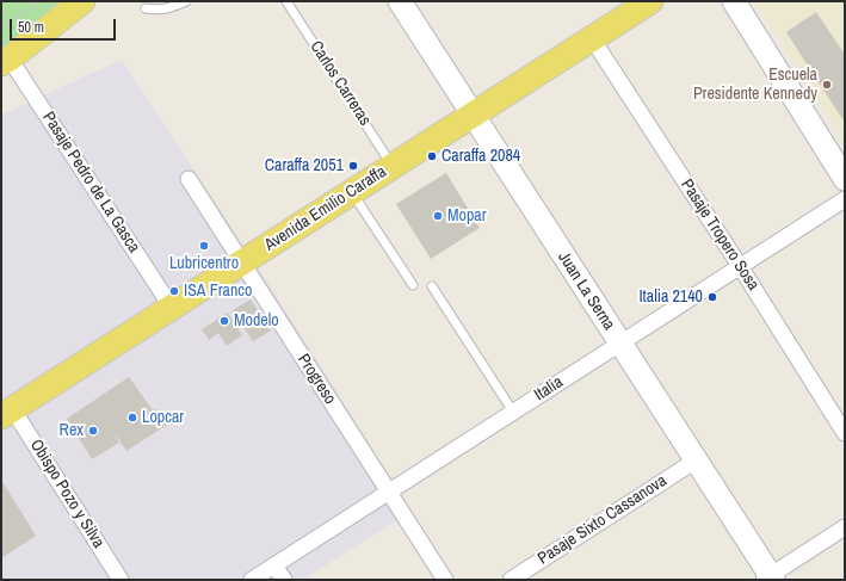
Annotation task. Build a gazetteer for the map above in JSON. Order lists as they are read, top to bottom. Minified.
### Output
{"streets":{"main road":["Avenida Emilio Caraffa"],"street":["Pasaje Pedro de La Gasca","Pasaje Tropero Sosa","Juan La Serna","Progreso","Italia","Obispo Pozo y Silva","Pasaje Sixto Cassanova"],"lane":["Carlos Carreras"]},"crossings":[["Carlos Carreras","Avenida Emilio Caraffa"],["Pasaje Pedro de La Gasca","Avenida Emilio Caraffa"],["Avenida Emilio Caraffa","Pasaje Tropero Sosa"],["Avenida Emilio Caraffa","Juan La Serna"],["Avenida Emilio Caraffa","Progreso"],["Avenida Emilio Caraffa","Obispo Pozo y Silva"],["Pasaje Tropero Sosa","Italia"],["Juan La Serna","Italia"],["Juan La Serna","Pasaje Sixto Cassanova"],["Progreso","Italia"]],"places":["Escuela Presidente Kennedy","Caraffa 2084","Caraffa 2051","Mopar","Lubricentro","ISA Franco","Italia 2140","Modelo","Lopcar","Rex"],"scale_bar":"50 m"}
